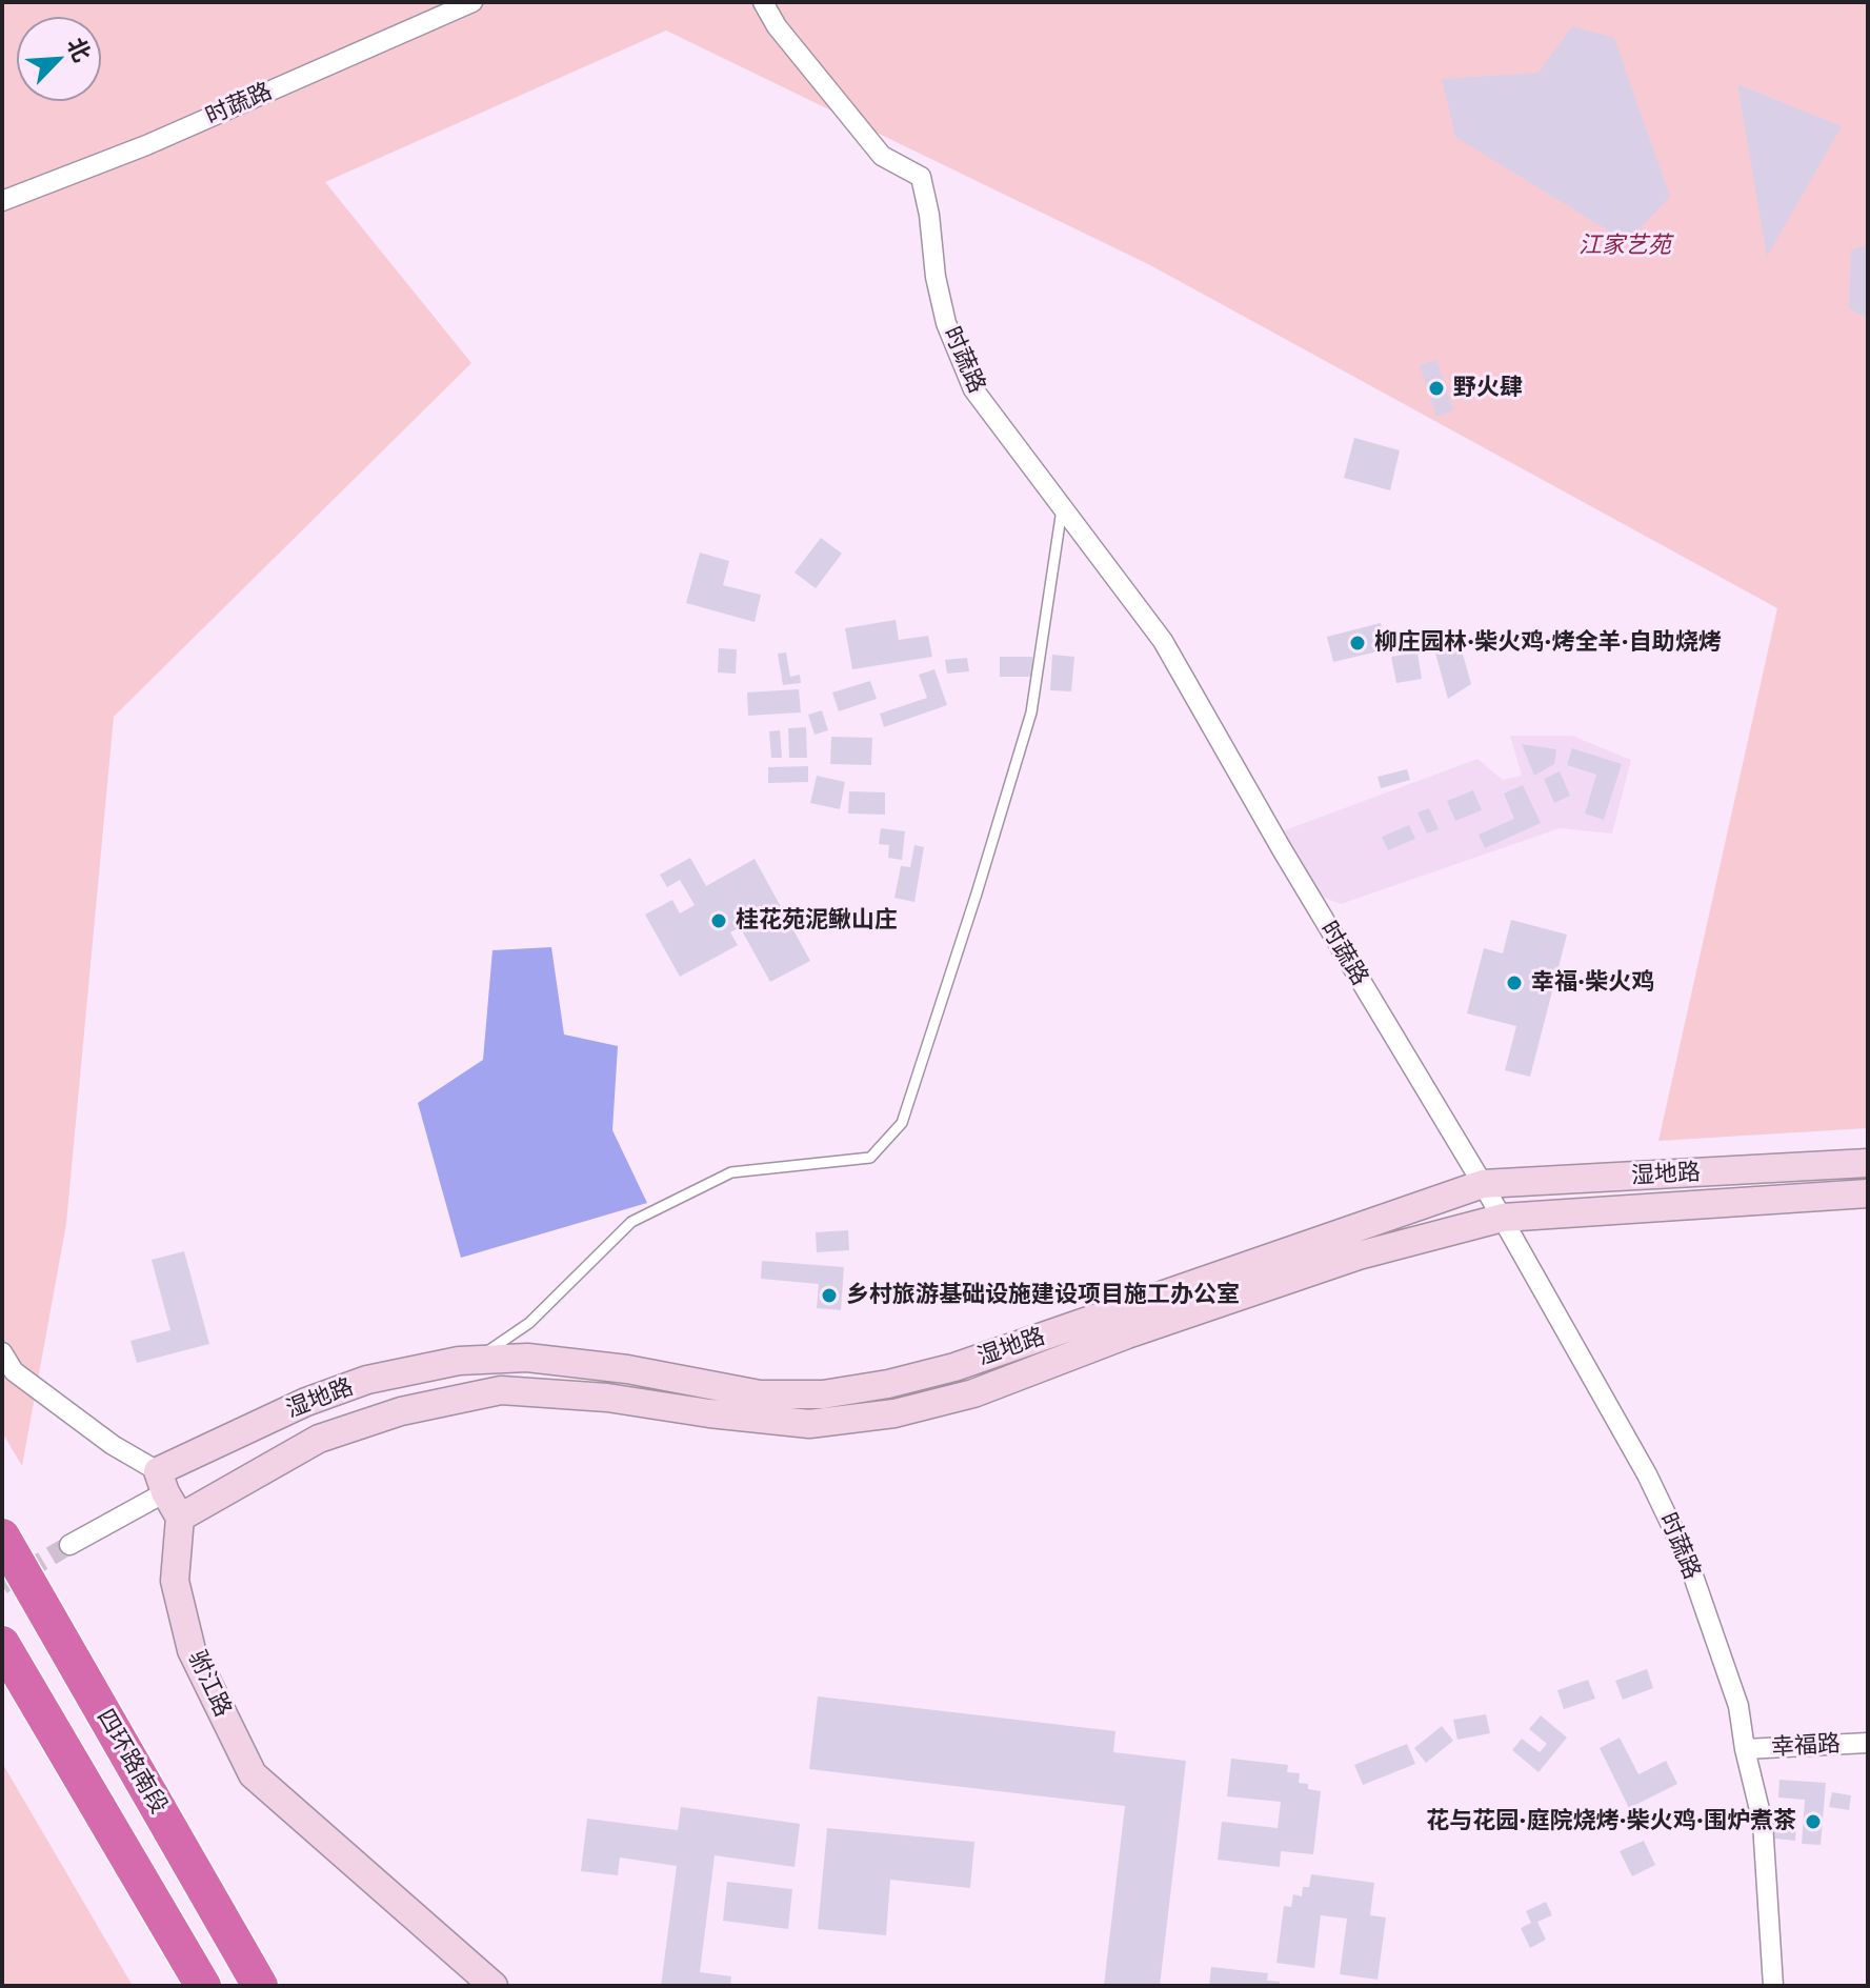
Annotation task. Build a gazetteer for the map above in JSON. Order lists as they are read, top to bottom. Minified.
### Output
{"streets":{"highway":["四环路南段"],"street":["时蔬路","湿地路","驸江路","幸福路"]},"crossings":[["时蔬路","湿地路"],["时蔬路","幸福路"],["湿地路","驸江路"]],"parks":["江家艺苑"],"places":["野火肆","柳庄园林·柴火鸡·烤全羊·自助烧烤","桂花苑泥鳅山庄","幸福·柴火鸡","乡村旅游基础设施建设项目施工办公室","花与花园·庭院烧烤·柴火鸡·围炉煮茶"],"north":"top right"}
